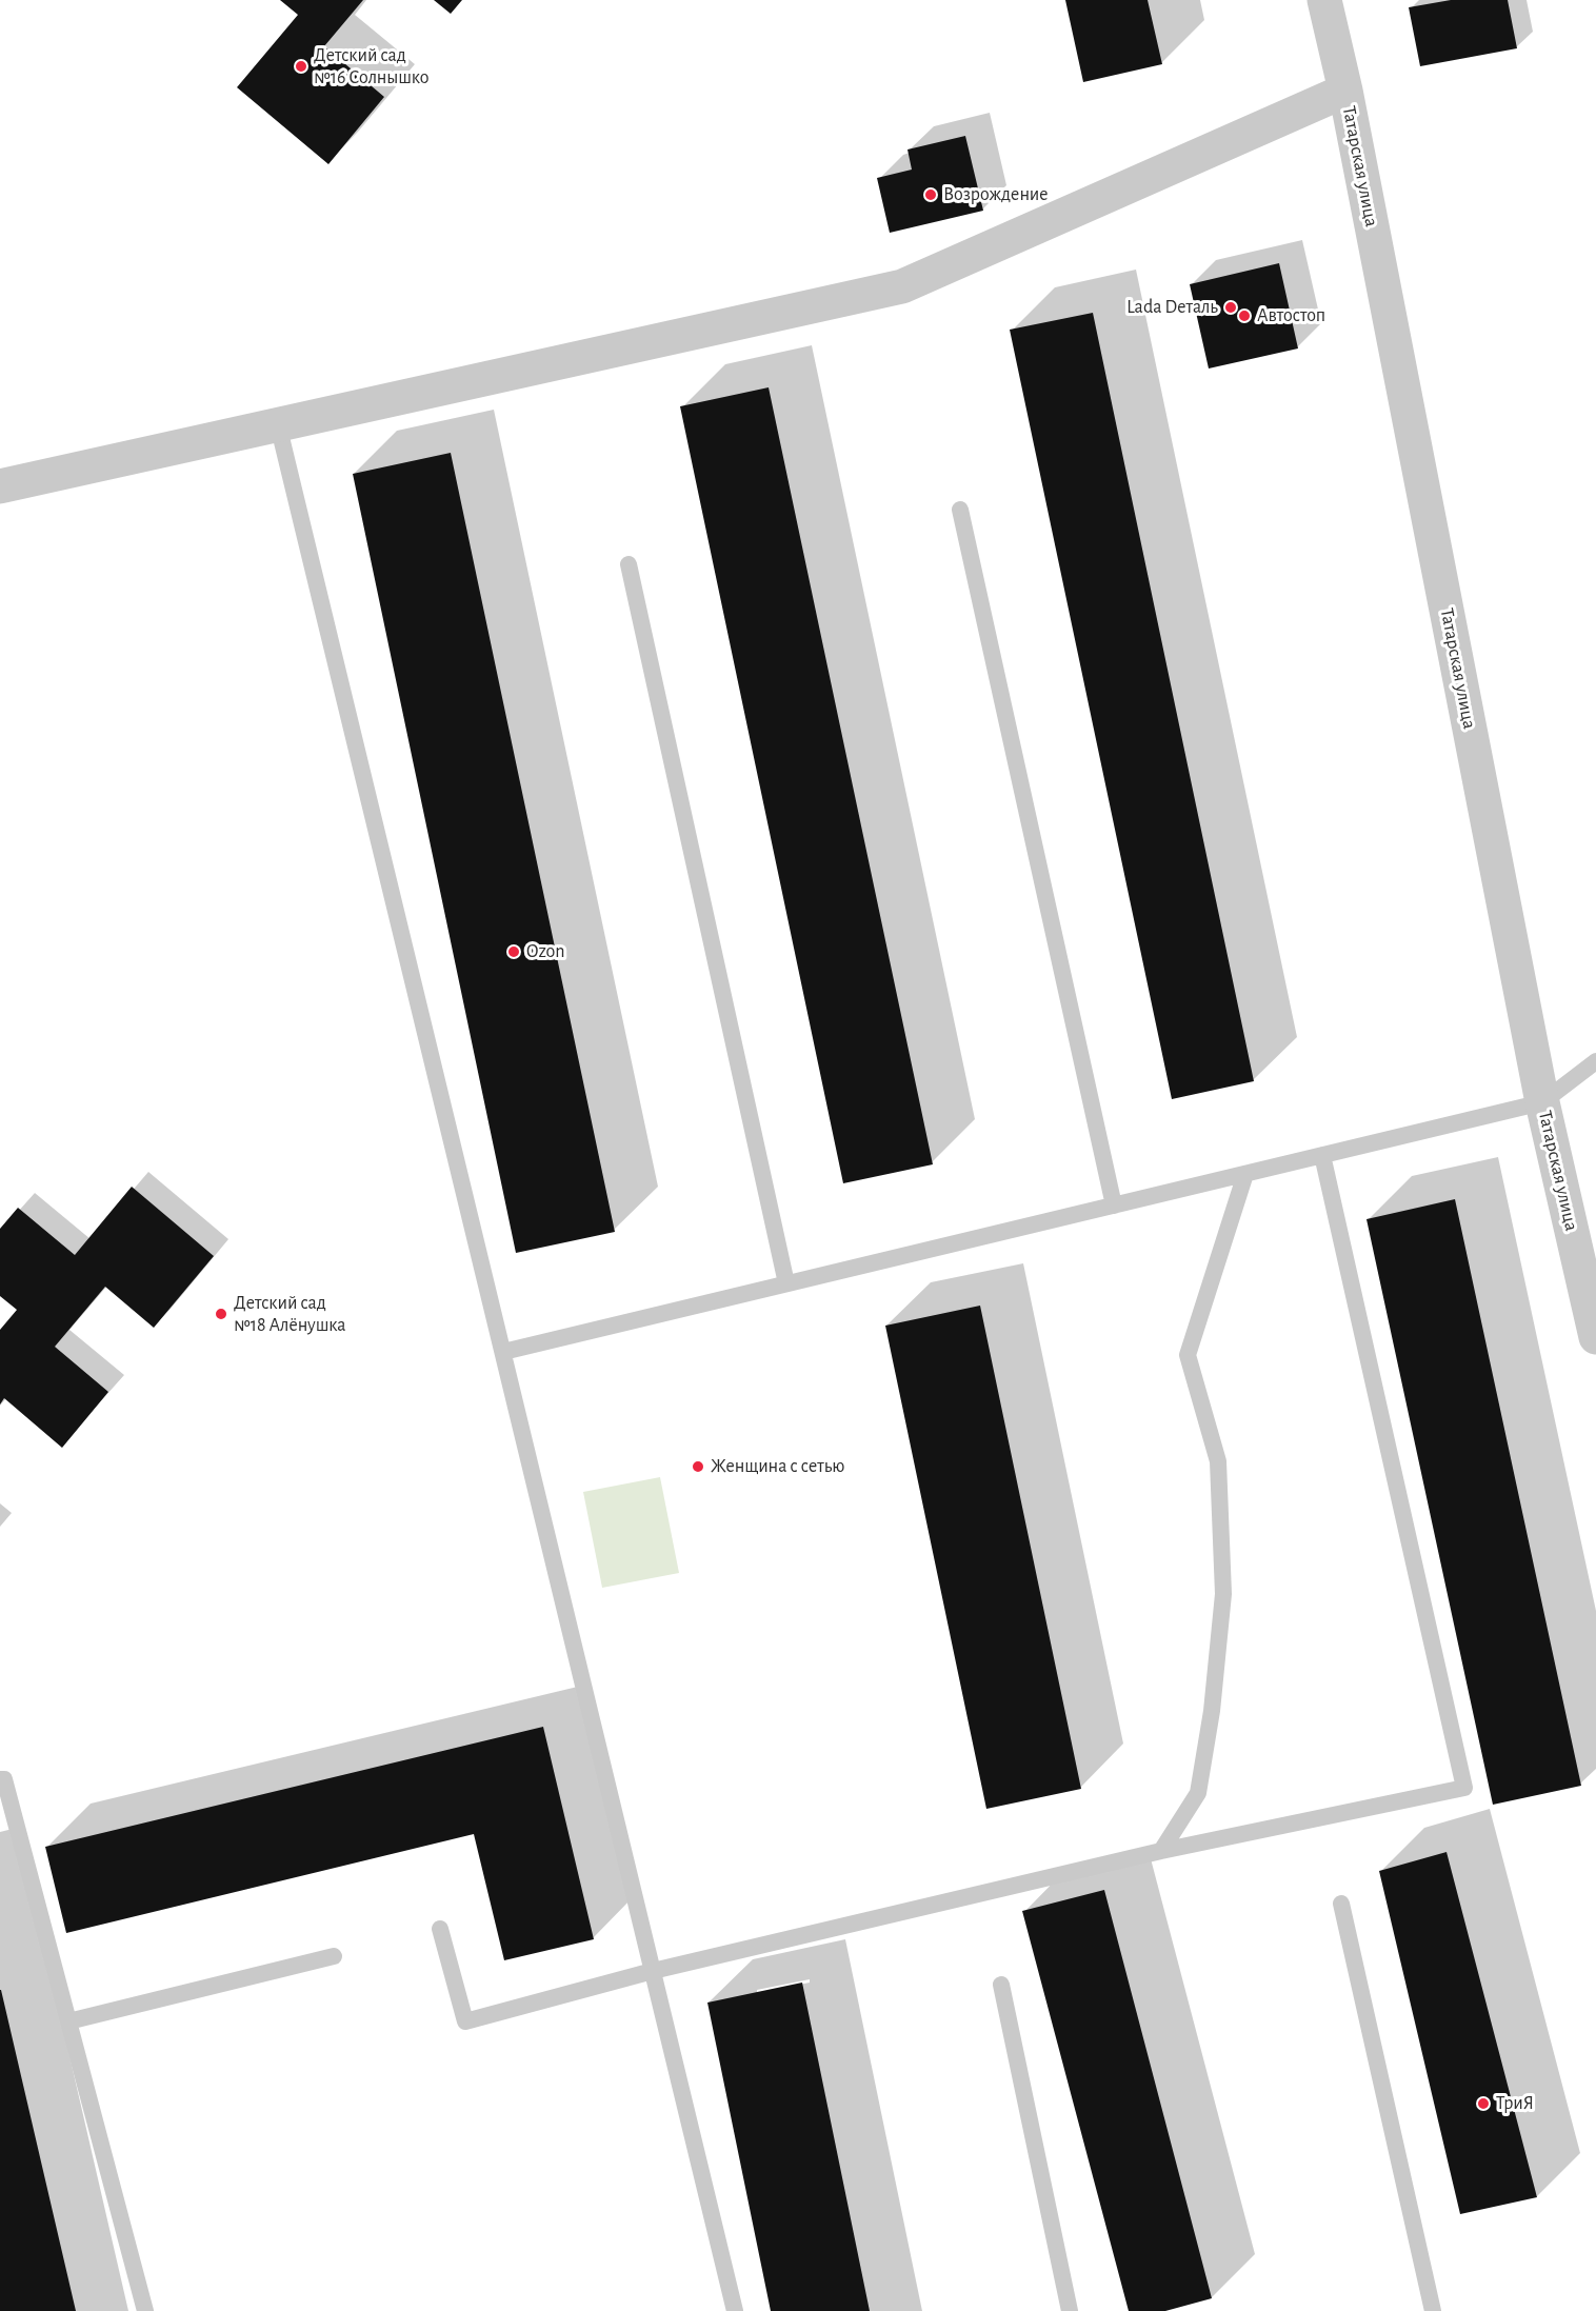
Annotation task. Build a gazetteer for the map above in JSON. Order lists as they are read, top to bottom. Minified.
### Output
{"streets":{"street":["Татарская улица"]},"places":["Детский сад №16 Солнышко","Возрождение","Lada Dеталь","Автостоп","Ozon","Детский сад №18 Алёнушка","Женщина с сетью","ТриЯ"]}
